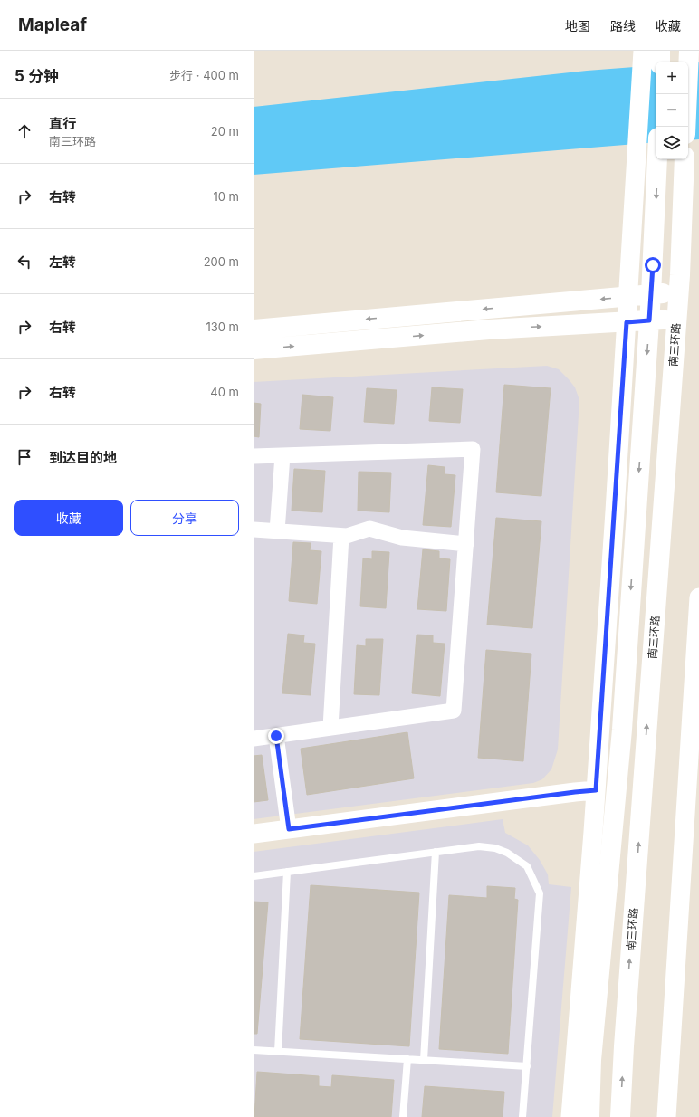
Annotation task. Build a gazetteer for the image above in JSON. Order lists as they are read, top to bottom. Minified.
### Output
{"streets":{"main road":["南三环路"]},"page":{"header":"Mapleaf","nav":["地图","路线","收藏"],"heading":["5 分钟","步行 · 400 m"],"map_buttons":["+","−"],"list":[["直行","南三环路","20 m"],["右转","10 m"],["左转","200 m"],["右转","130 m"],["右转","40 m"],"到达目的地"],"buttons":["收藏","分享"]}}
